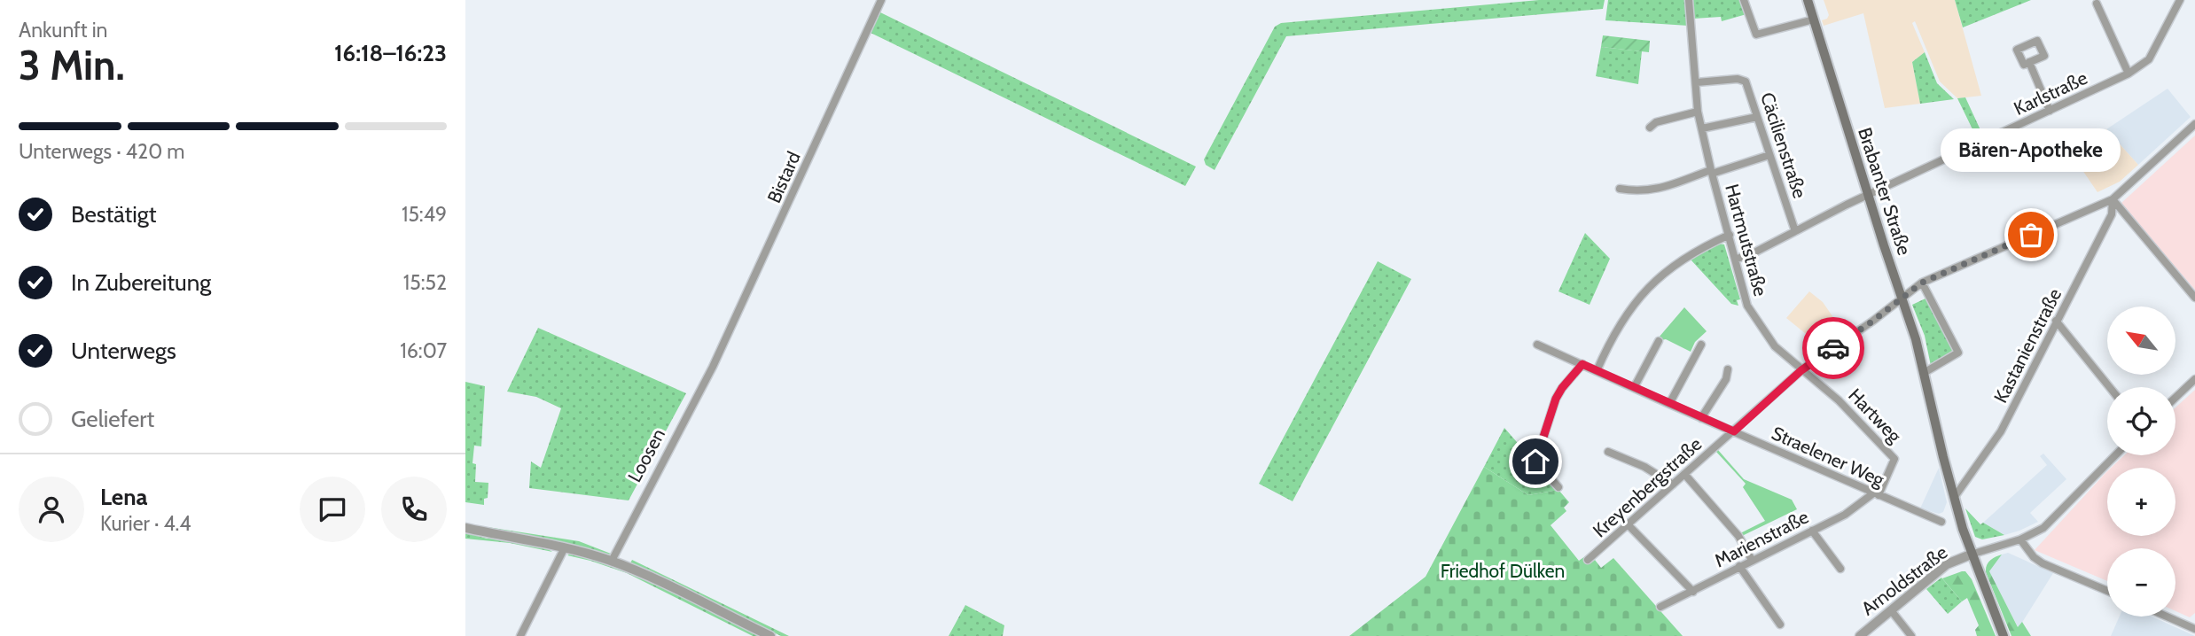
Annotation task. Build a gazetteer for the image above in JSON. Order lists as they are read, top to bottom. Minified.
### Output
{"streets":{"main road":["Brabanter Straße"],"street":["Karlstraße","Cäcilienstraße","Bistard","Hartmutstraße","Kastanienstraße","Hartweg","Loosen","Straelener Weg","Kreyenbergstraße","Marienstraße","Arnoldstraße"]},"crossings":[["Karlstraße","Cäcilienstraße"],["Karlstraße","Brabanter Straße"],["Karlstraße","Hartmutstraße"],["Cäcilienstraße","Hartmutstraße"],["Bistard","Loosen"],["Brabanter Straße","Kastanienstraße"],["Brabanter Straße","Kreyenbergstraße"],["Brabanter Straße","Arnoldstraße"],["Hartmutstraße","Hartweg"],["Hartmutstraße","Kreyenbergstraße"],["Kastanienstraße","Kreyenbergstraße"],["Hartweg","Straelener Weg"],["Hartweg","Kreyenbergstraße"],["Hartweg","Marienstraße"],["Straelener Weg","Kreyenbergstraße"],["Straelener Weg","Marienstraße"]],"parks":["Friedhof Dülken"],"places":["Bären-Apotheke"],"north":"top left","page":{"heading":["3 Min.","Ankunft in","16:18–16:23"],"panel":["Lena","Kurier · 4.4"],"bar":"Unterwegs · 420 m","bubble":"Bären-Apotheke","list":[["Bestätigt","15:49"],["In Zubereitung","15:52"],["Unterwegs","16:07"],"Geliefert"],"map_buttons":["+","−"]}}
